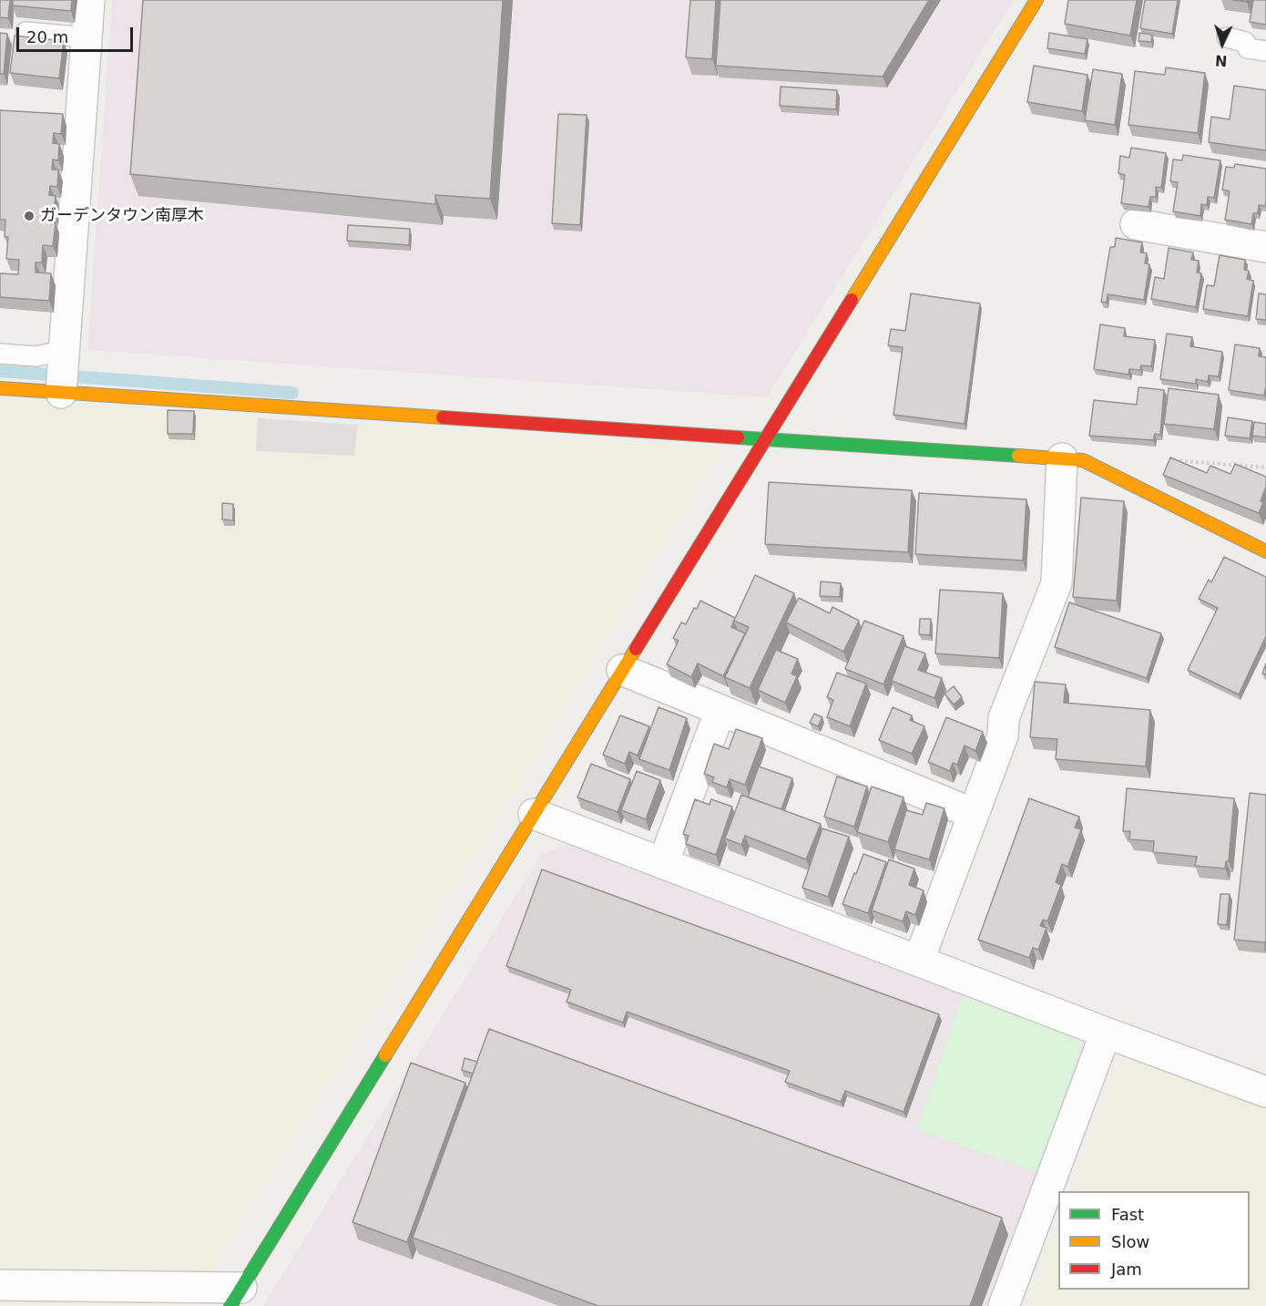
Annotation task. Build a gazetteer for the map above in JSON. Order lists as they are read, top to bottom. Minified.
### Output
{"places":["ガーデンタウン南厚木"],"legend":["Fast","Slow","Jam"],"scale_bar":"20 m","north":"bottom"}
